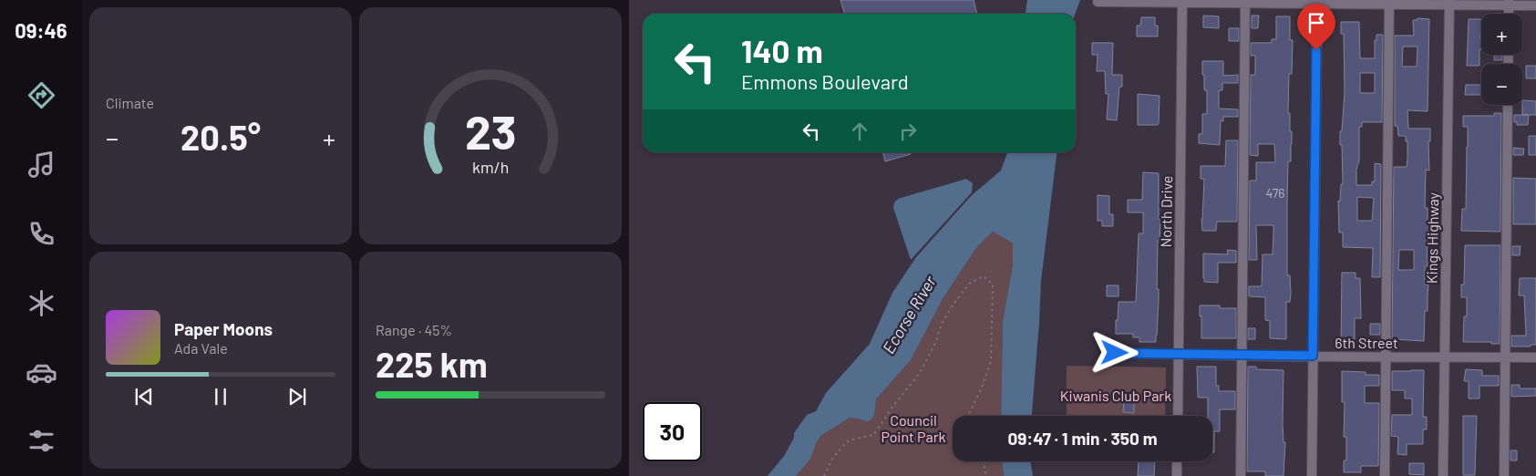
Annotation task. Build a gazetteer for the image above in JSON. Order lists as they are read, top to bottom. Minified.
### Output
{"streets":{"street":["North Drive","Kings Highway","6th Street"]},"crossings":[["North Drive","6th Street"],["Kings Highway","6th Street"]],"water":["Ecorse River"],"parks":["Kiwanis Club Park","Council Point Park"],"house_numbers":["476"],"page":{"tabs":"09:46","tile":["Climate",["Range · 45%","225 km"]],"map_buttons":["+","−"],"turn":["140 m","Emmons Boulevard"],"heat":["−","20.5°","+"],"song":["Paper Moons","Ada Vale"],"limit":"30","trip":"09:47 · 1 min · 350 m","gauge":["23","km/h"]}}
